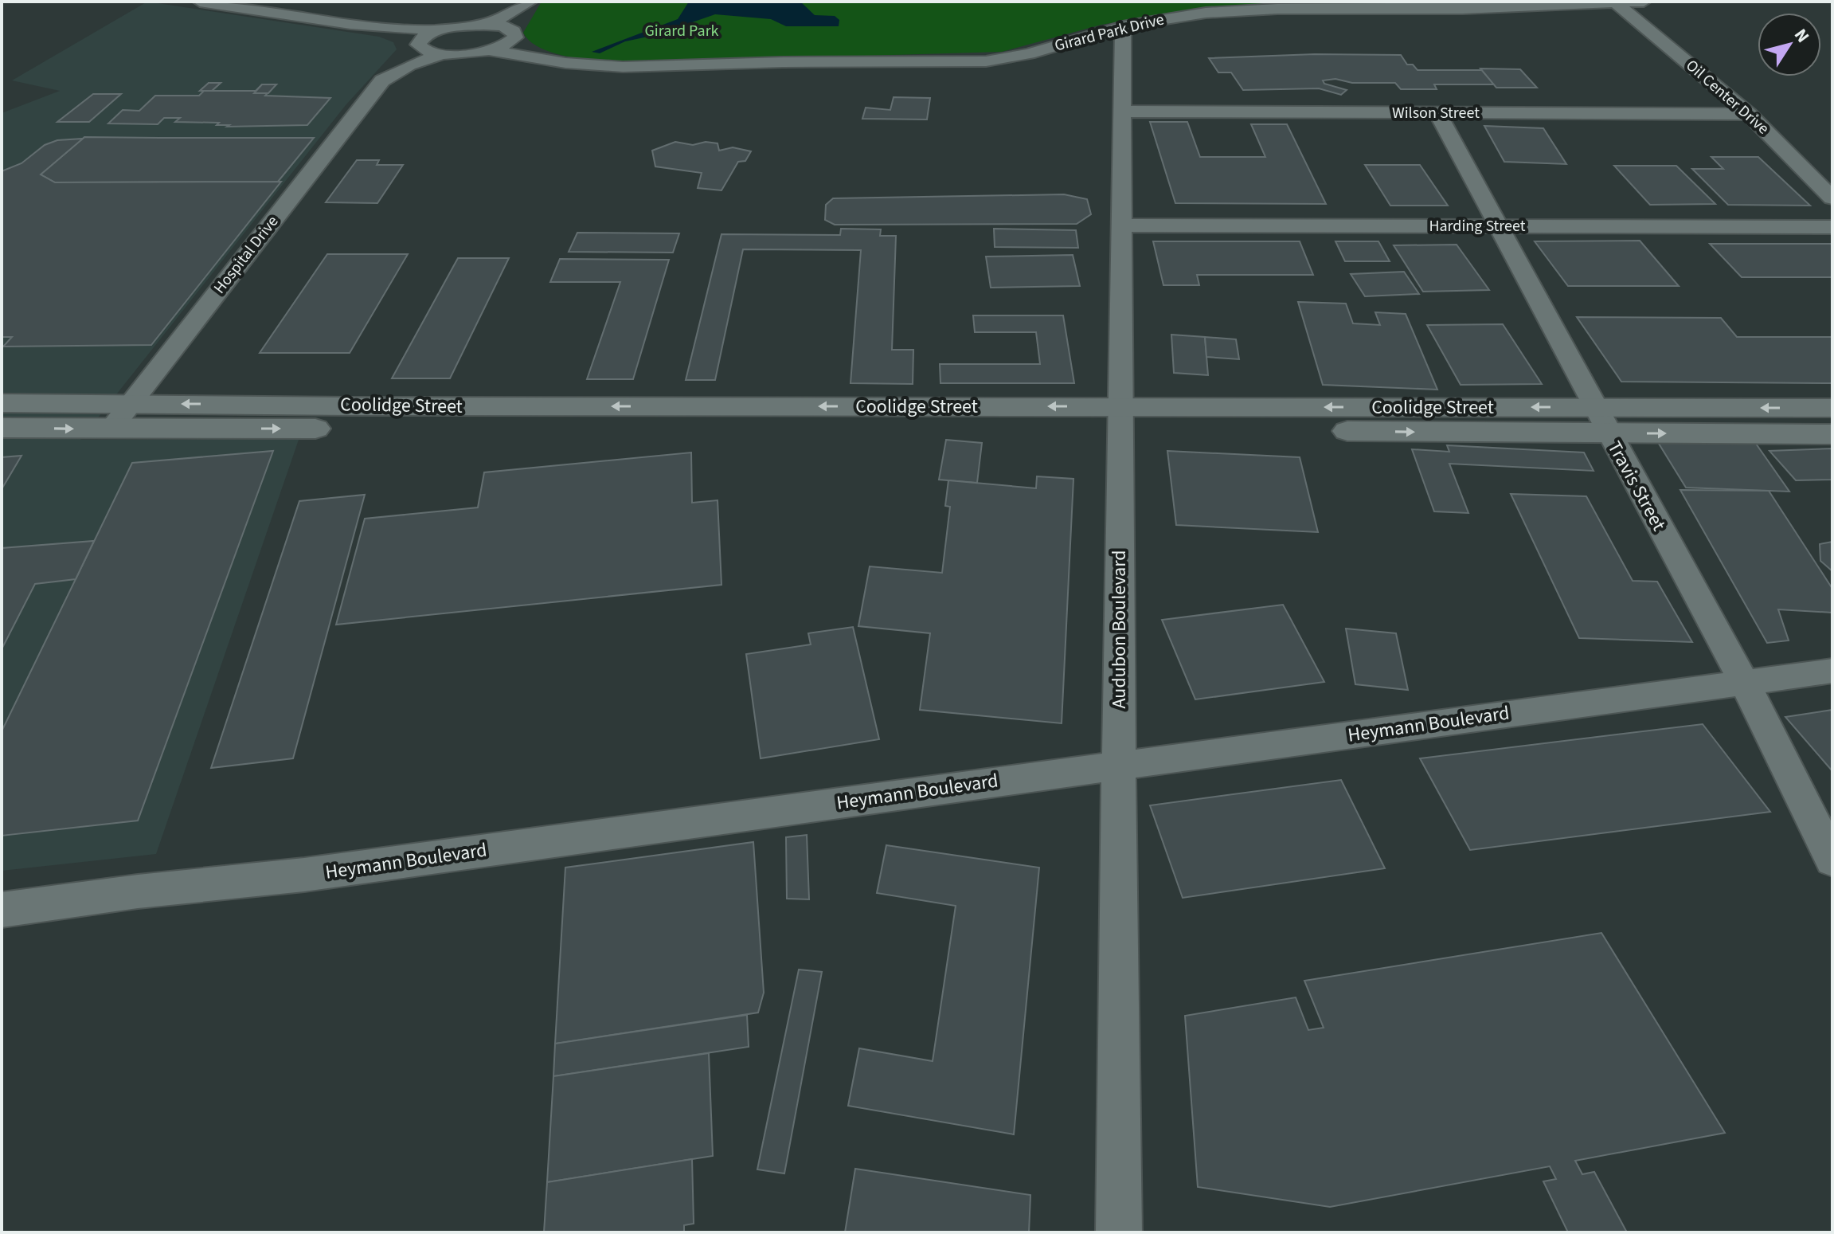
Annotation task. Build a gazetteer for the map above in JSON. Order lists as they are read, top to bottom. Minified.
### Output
{"streets":{"street":["Girard Park Drive","Oil Center Drive","Wilson Street","Harding Street","Hospital Drive","Coolidge Street","Travis Street","Audubon Boulevard","Heymann Boulevard"]},"crossings":[["Girard Park Drive","Oil Center Drive"],["Girard Park Drive","Hospital Drive"],["Girard Park Drive","Audubon Boulevard"],["Oil Center Drive","Wilson Street"],["Wilson Street","Travis Street"],["Wilson Street","Audubon Boulevard"],["Harding Street","Travis Street"],["Harding Street","Audubon Boulevard"],["Hospital Drive","Coolidge Street"],["Coolidge Street","Travis Street"],["Coolidge Street","Audubon Boulevard"],["Travis Street","Heymann Boulevard"],["Audubon Boulevard","Heymann Boulevard"]],"parks":["Girard Park"],"north":"top right"}
